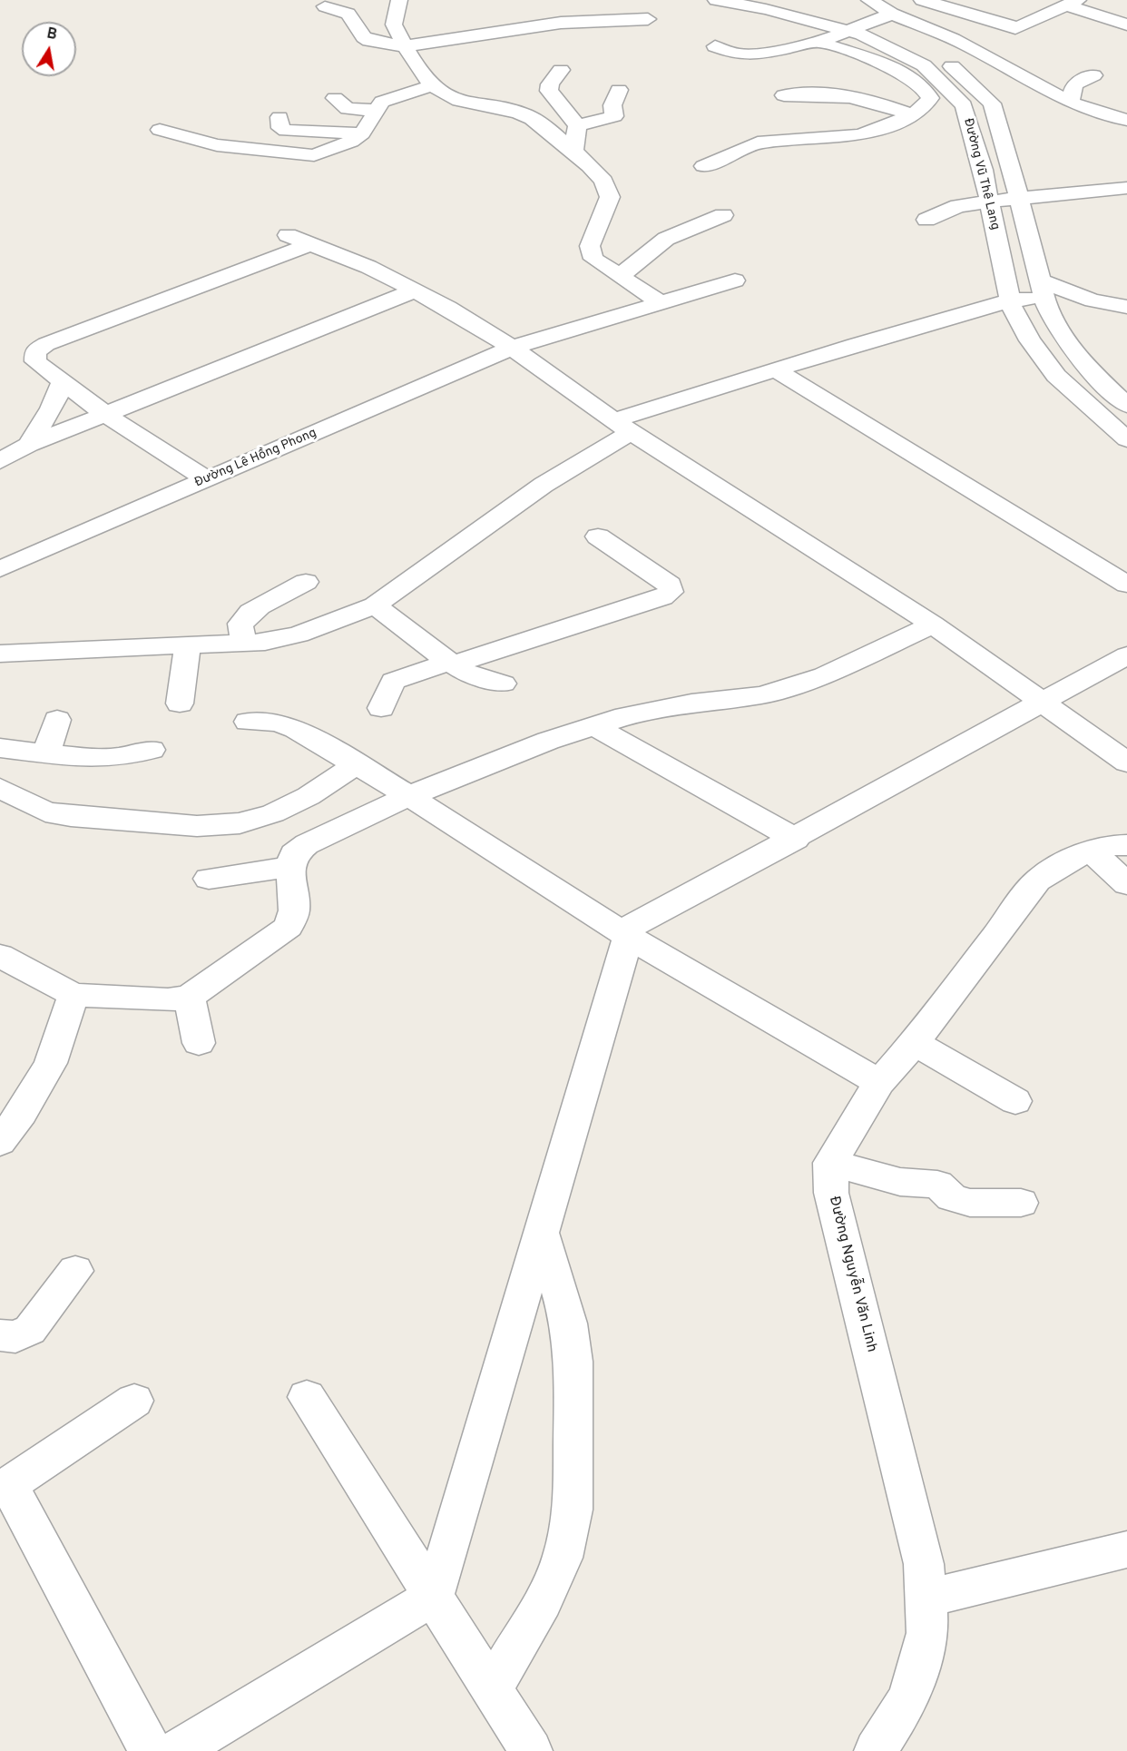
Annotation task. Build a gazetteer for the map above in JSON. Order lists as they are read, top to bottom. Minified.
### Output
{"streets":{"street":["Đường Vũ Thê Lang","Đường Lê Hồng Phong","Đường Nguyễn Văn Linh"]},"north":"top"}
